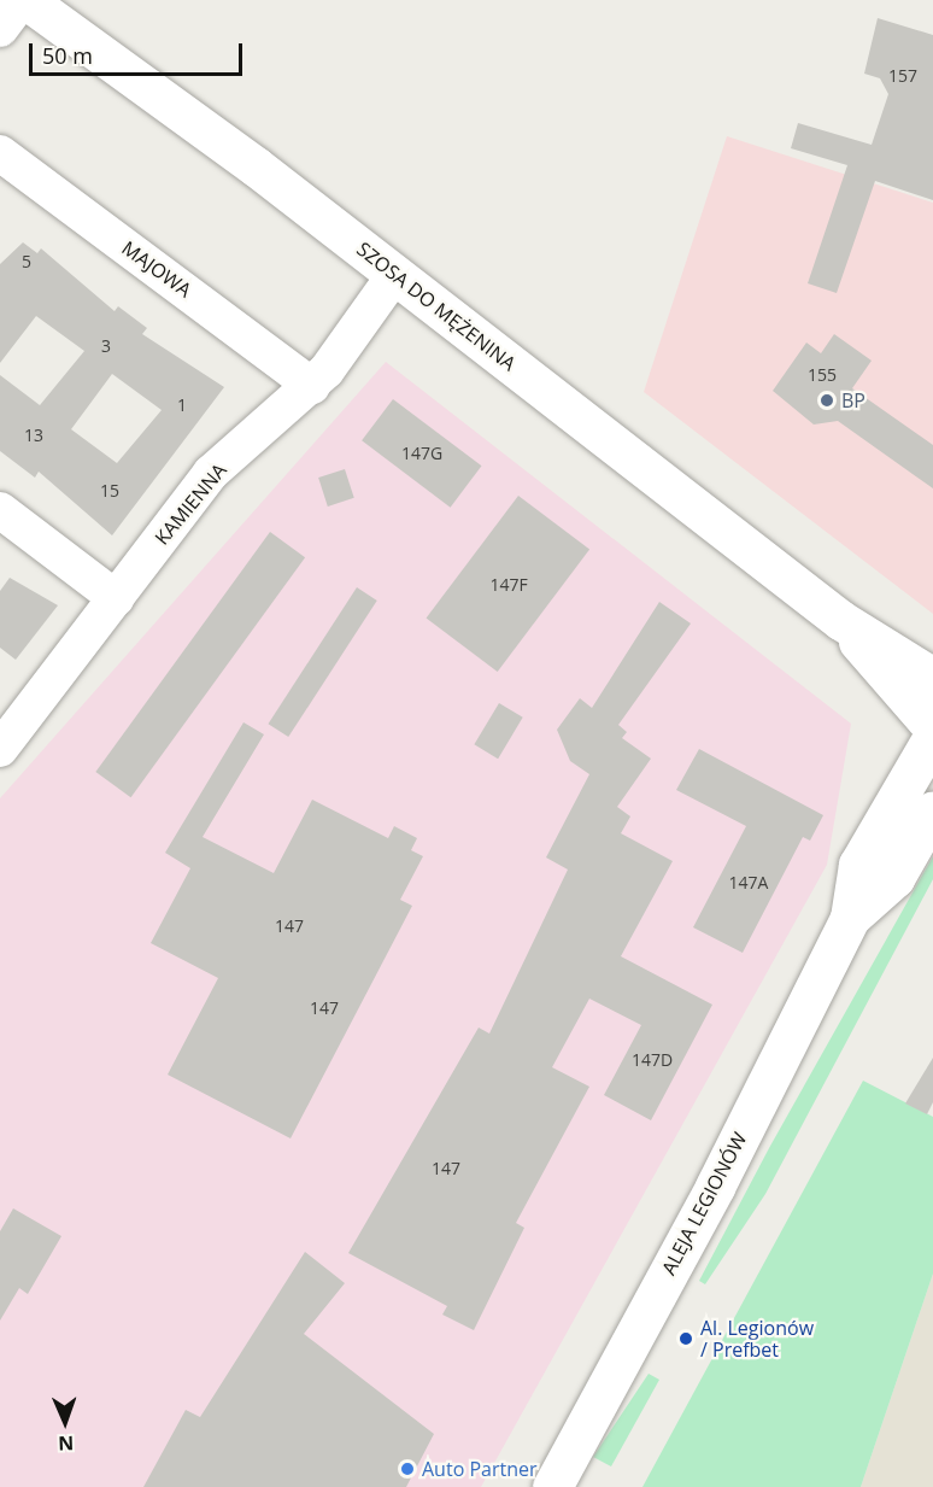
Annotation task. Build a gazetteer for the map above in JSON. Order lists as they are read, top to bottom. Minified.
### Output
{"streets":{"main road":["SZOSA DO MĘŻENINA","ALEJA LEGIONÓW"],"street":["MAJOWA","KAMIENNA"]},"crossings":[["MAJOWA","KAMIENNA"],["SZOSA DO MĘŻENINA","KAMIENNA"]],"places":["BP","Al. Legionów / Prefbet","Auto Partner"],"house_numbers":["157","5","3","155","1","13","147G","15","147F","147A","147","147","147D","147"],"scale_bar":"50 m","north":"bottom"}
